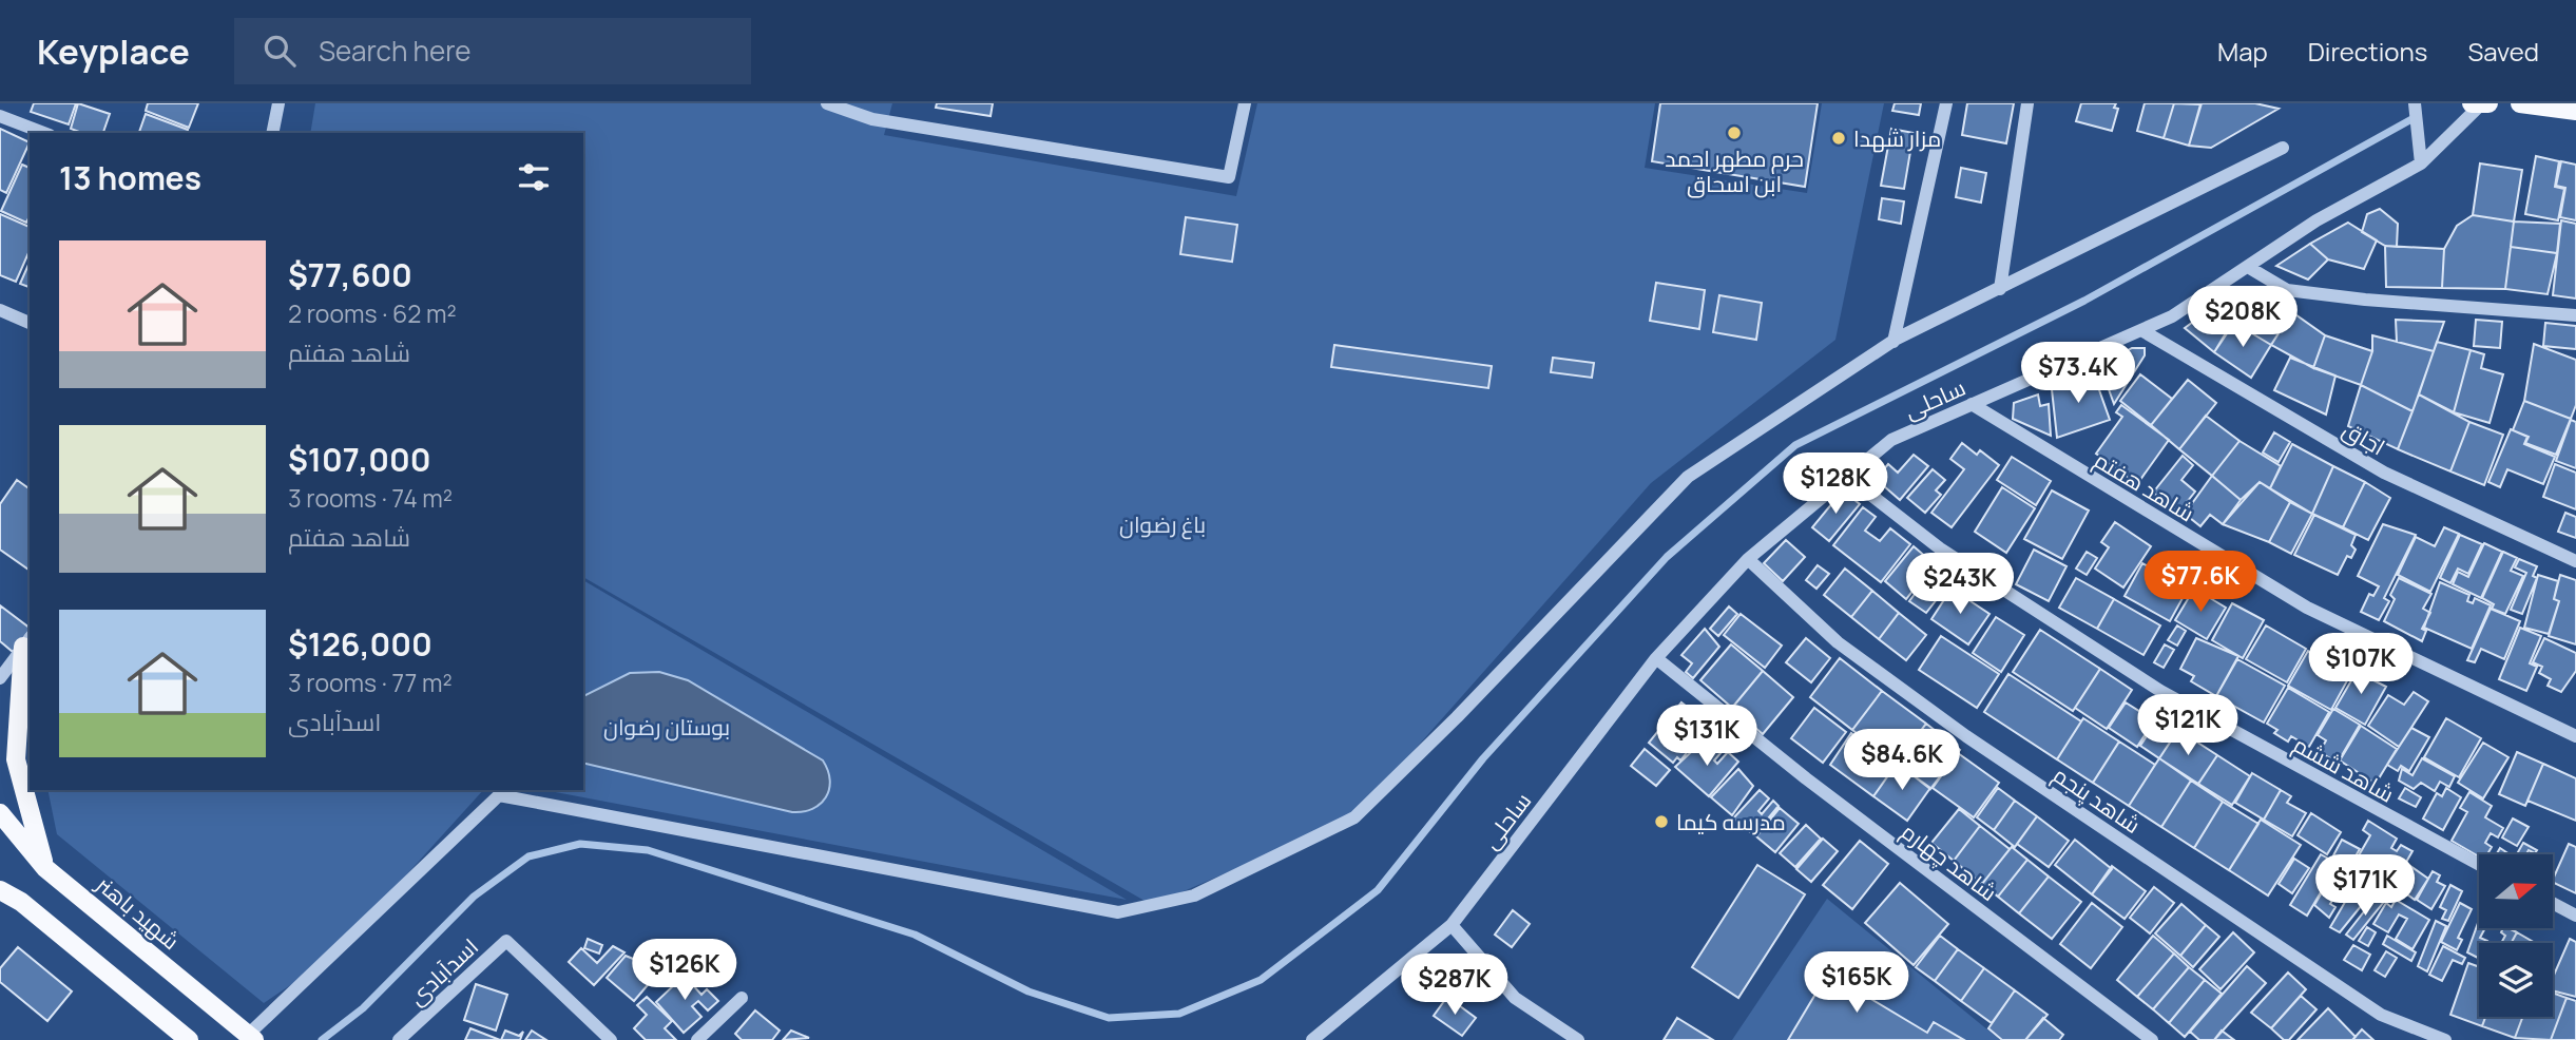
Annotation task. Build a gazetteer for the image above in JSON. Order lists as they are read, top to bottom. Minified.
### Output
{"streets":{"main road":["شهید باهنر"],"street":["ساحلی","اجاق","شاهد هفتم","شاهد ششم","شاهد پنجم","شاهد چهارم","اسدآبادی"]},"crossings":[["ساحلی","اجاق"],["ساحلی","شاهد هفتم"],["ساحلی","شاهد ششم"],["ساحلی","شاهد پنجم"],["ساحلی","شاهد چهارم"]],"parks":["باغ رضوان","بوستان رضوان"],"places":["حرم مطهر احمد ابن اسحاق","مزار شهدا","مدرسه کیما"],"north":"right","page":{"header":"Keyplace","search":"Search here","nav":["Map","Directions","Saved"],"heading":"13 homes","list":[{"name":"$77,600","note":"2 rooms · 62 m² · شاهد هفتم"},{"name":"$107,000","note":"3 rooms · 74 m² · شاهد هفتم"},{"name":"$126,000","note":"3 rooms · 77 m² · اسدآبادی"}],"price":["$208K","$73.4K","$128K","$77.6K","$243K","$107K","$121K","$131K","$84.6K","$171K","$126K","$165K","$287K"]}}
